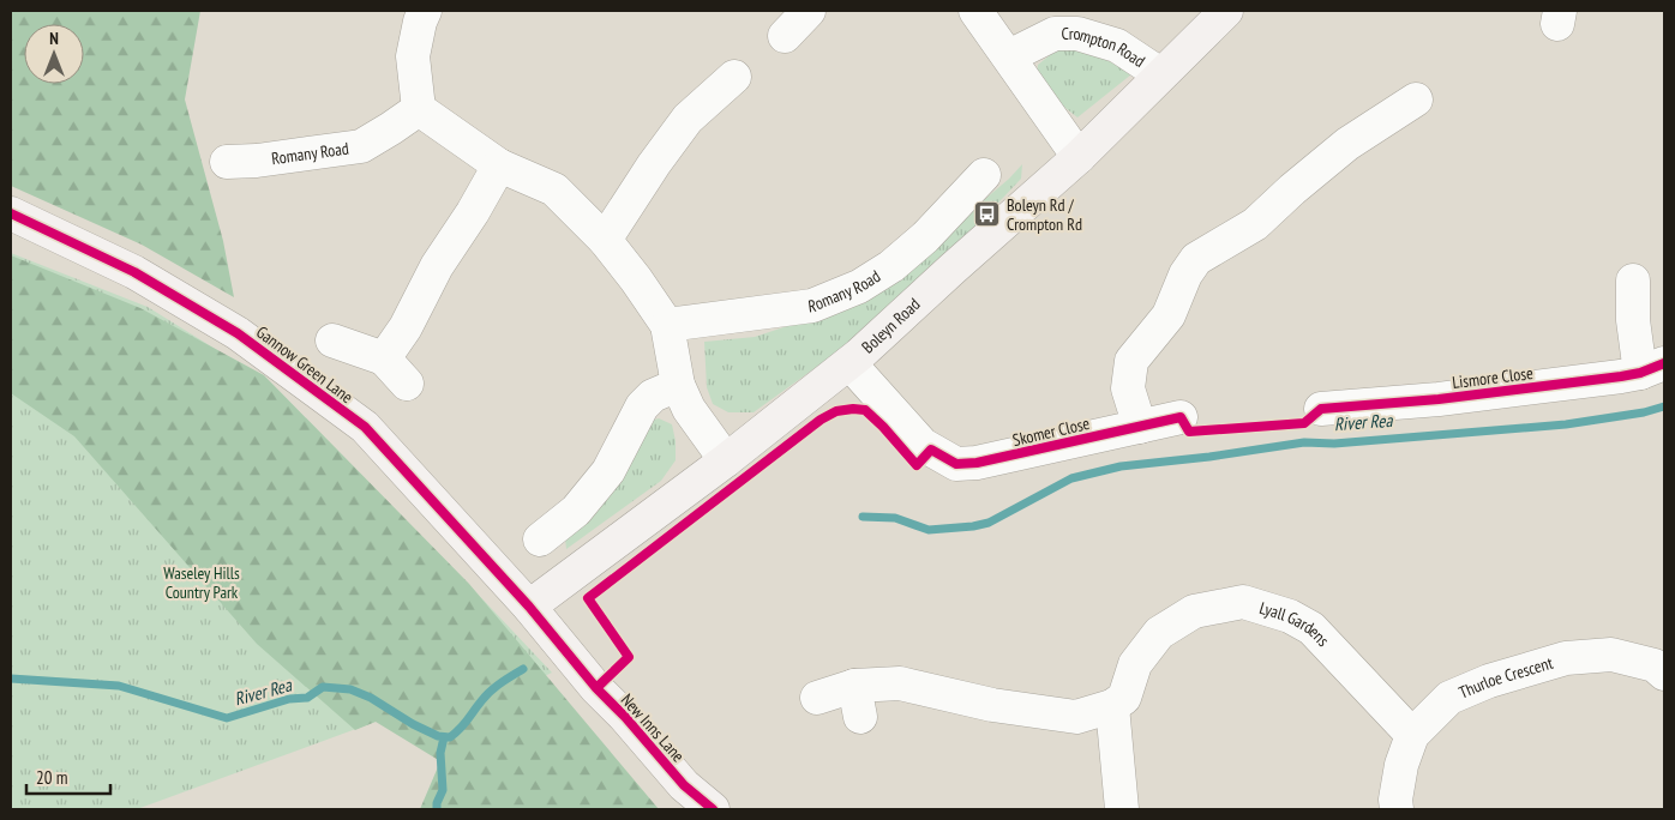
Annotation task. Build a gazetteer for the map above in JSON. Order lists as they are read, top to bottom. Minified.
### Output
{"streets":{"street":["Crompton Road","Romany Road","Boleyn Road","Gannow Green Lane","Lismore Close","Skomer Close","Lyall Gardens","Thurloe Crescent","New Inns Lane"]},"crossings":[["Crompton Road","Boleyn Road"],["Boleyn Road","Gannow Green Lane"],["Boleyn Road","Skomer Close"],["Boleyn Road","New Inns Lane"],["Gannow Green Lane","New Inns Lane"],["Lyall Gardens","Thurloe Crescent"]],"water":["River Rea"],"parks":["Waseley Hills Country Park"],"places":{"bus stop":["Boleyn Rd / Crompton Rd"]},"scale_bar":"20 m","north":"top"}
